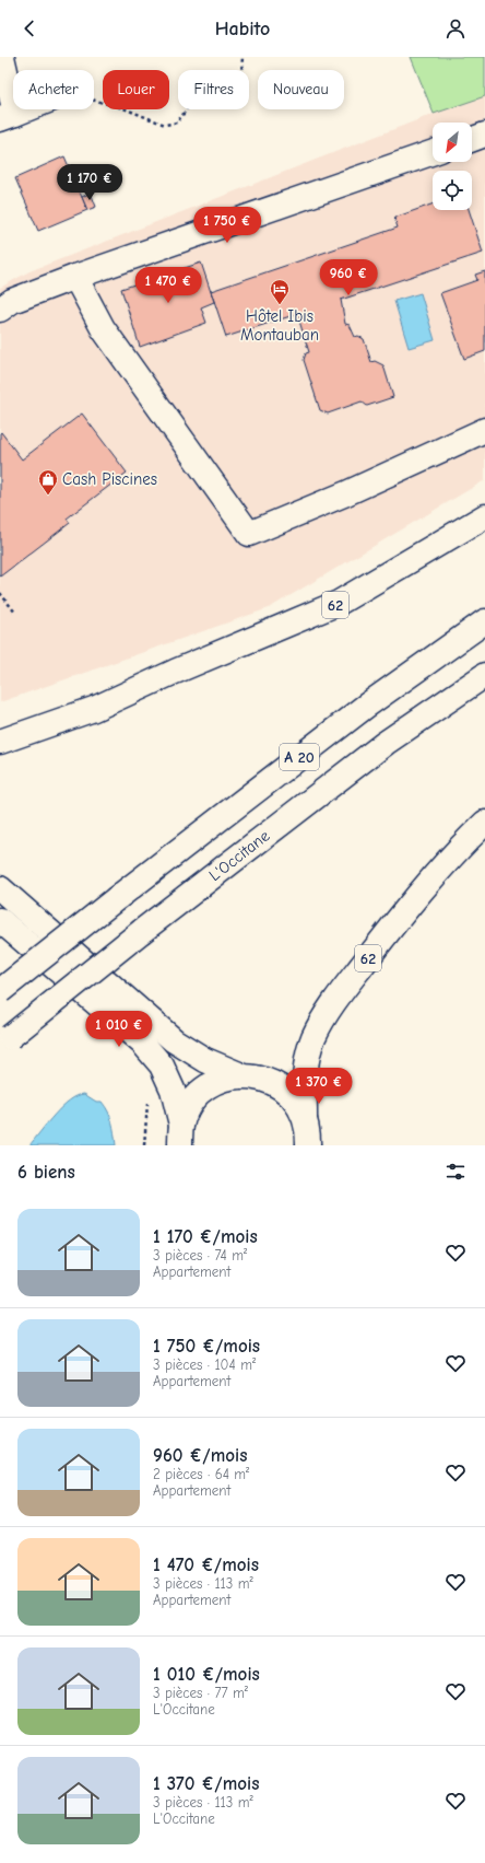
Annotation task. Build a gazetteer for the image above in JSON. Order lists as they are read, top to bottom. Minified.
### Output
{"streets":{"main road":["62","A 20","L'Occitane"]},"places":{"hotel":["Hôtel Ibis Montauban"],"shop":["Cash Piscines"]},"north":"bottom left","page":{"header":"Habito","chip":["Acheter","Louer","Filtres","Nouveau"],"price":["1 170 €","1 750 €","960 €","1 470 €","1 010 €","1 370 €"],"heading":"6 biens","list":[{"name":"1 170 €/mois","note":"3 pièces · 74 m² · Appartement"},{"name":"1 750 €/mois","note":"3 pièces · 104 m² · Appartement"},{"name":"960 €/mois","note":"2 pièces · 64 m² · Appartement"},{"name":"1 470 €/mois","note":"3 pièces · 113 m² · Appartement"},{"name":"1 010 €/mois","note":"3 pièces · 77 m² · L'Occitane"},{"name":"1 370 €/mois","note":"3 pièces · 113 m² · L'Occitane"}]}}
